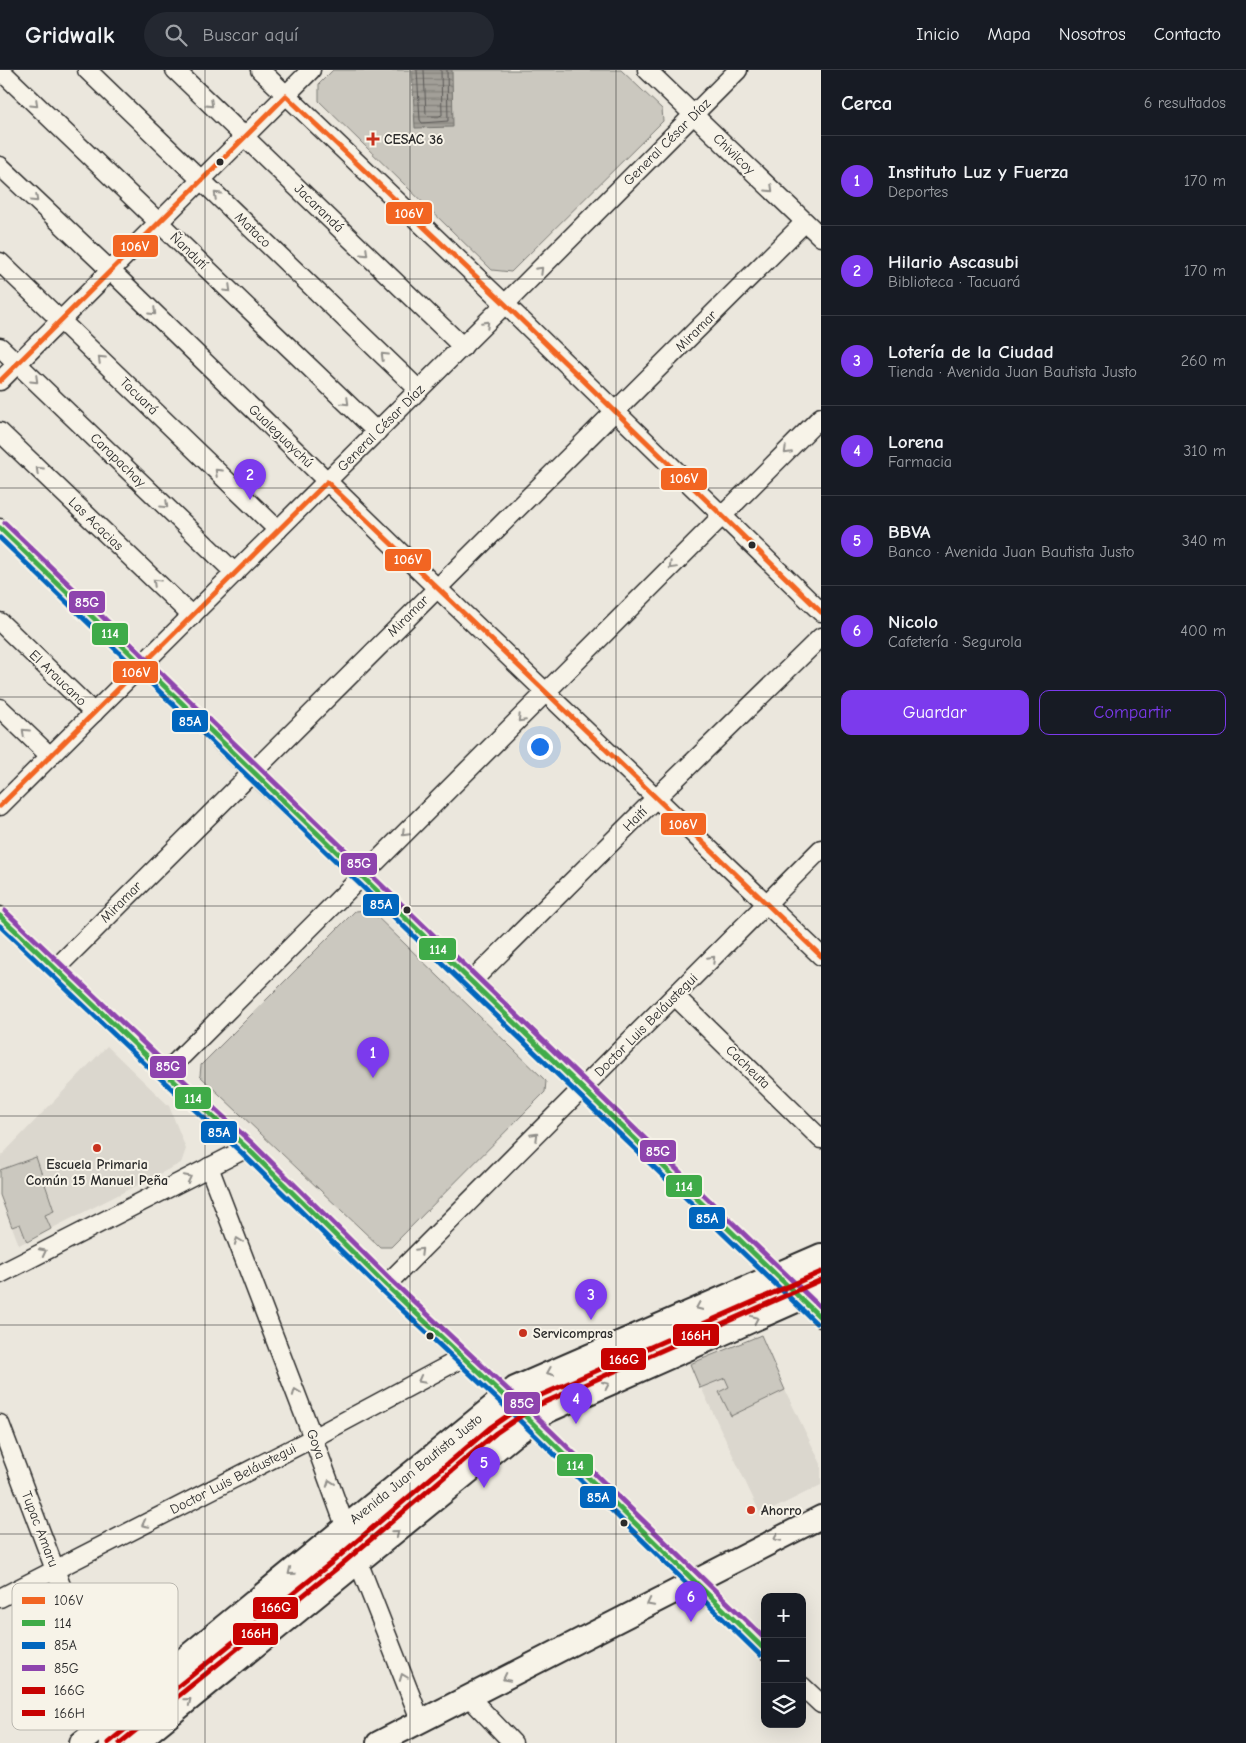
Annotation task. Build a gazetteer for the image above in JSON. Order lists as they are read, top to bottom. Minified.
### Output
{"streets":{"main road":["Avenida Juan Bautista Justo"],"street":["General César Díaz","Chivilcoy","Jacarandá","Mataco","Ñandutí","Miramar","Tacuará","Gualeguaychú","Carapachay","Las Acacias","El Araucano","Haití","Doctor Luis Beláustegui","Cacheuta","Goya","Tupac Amaru"]},"crossings":[["General César Díaz","Chivilcoy"],["General César Díaz","Jacarandá"],["General César Díaz","Mataco"],["General César Díaz","Ñandutí"],["General César Díaz","Tacuará"],["General César Díaz","Gualeguaychú"],["General César Díaz","Carapachay"],["General César Díaz","Las Acacias"],["General César Díaz","El Araucano"],["Chivilcoy","Miramar"],["Miramar","Gualeguaychú"],["Gualeguaychú","Haití"],["Gualeguaychú","Doctor Luis Beláustegui"],["Doctor Luis Beláustegui","Cacheuta"],["Doctor Luis Beláustegui","Goya"],["Doctor Luis Beláustegui","Tupac Amaru"],["Goya","Avenida Juan Bautista Justo"]],"one_way":["Chivilcoy","Ñandutí","Tacuará","Gualeguaychú"],"places":{"health":["CESAC 36"],"other":["Escuela Primaria Común 15 Manuel Peña","Servicompras","Ahorro"]},"lines":["transit line 106V","transit line 85G","transit line 114","transit line 85A","transit line 166G","transit line 166H"],"legend":["106V","114","85A","85G","166G","166H"],"page":{"header":"Gridwalk","search":"Buscar aquí","nav":["Inicio","Mapa","Nosotros","Contacto"],"heading":["Cerca","6 resultados"],"list":[{"mark":"1","name":"Instituto Luz y Fuerza","note":"Deportes","value":"170 m"},{"mark":"2","name":"Hilario Ascasubi","note":"Biblioteca · Tacuará","value":"170 m"},{"mark":"3","name":"Lotería de la Ciudad","note":"Tienda · Avenida Juan Bautista Justo","value":"260 m"},{"mark":"4","name":"Lorena","note":"Farmacia","value":"310 m"},{"mark":"5","name":"BBVA","note":"Banco · Avenida Juan Bautista Justo","value":"340 m"},{"mark":"6","name":"Nicolo","note":"Cafetería · Segurola","value":"400 m"}],"pins":["2","1","3","4","5","6"],"buttons":["Guardar","Compartir"],"map_buttons":["+","−"]}}
